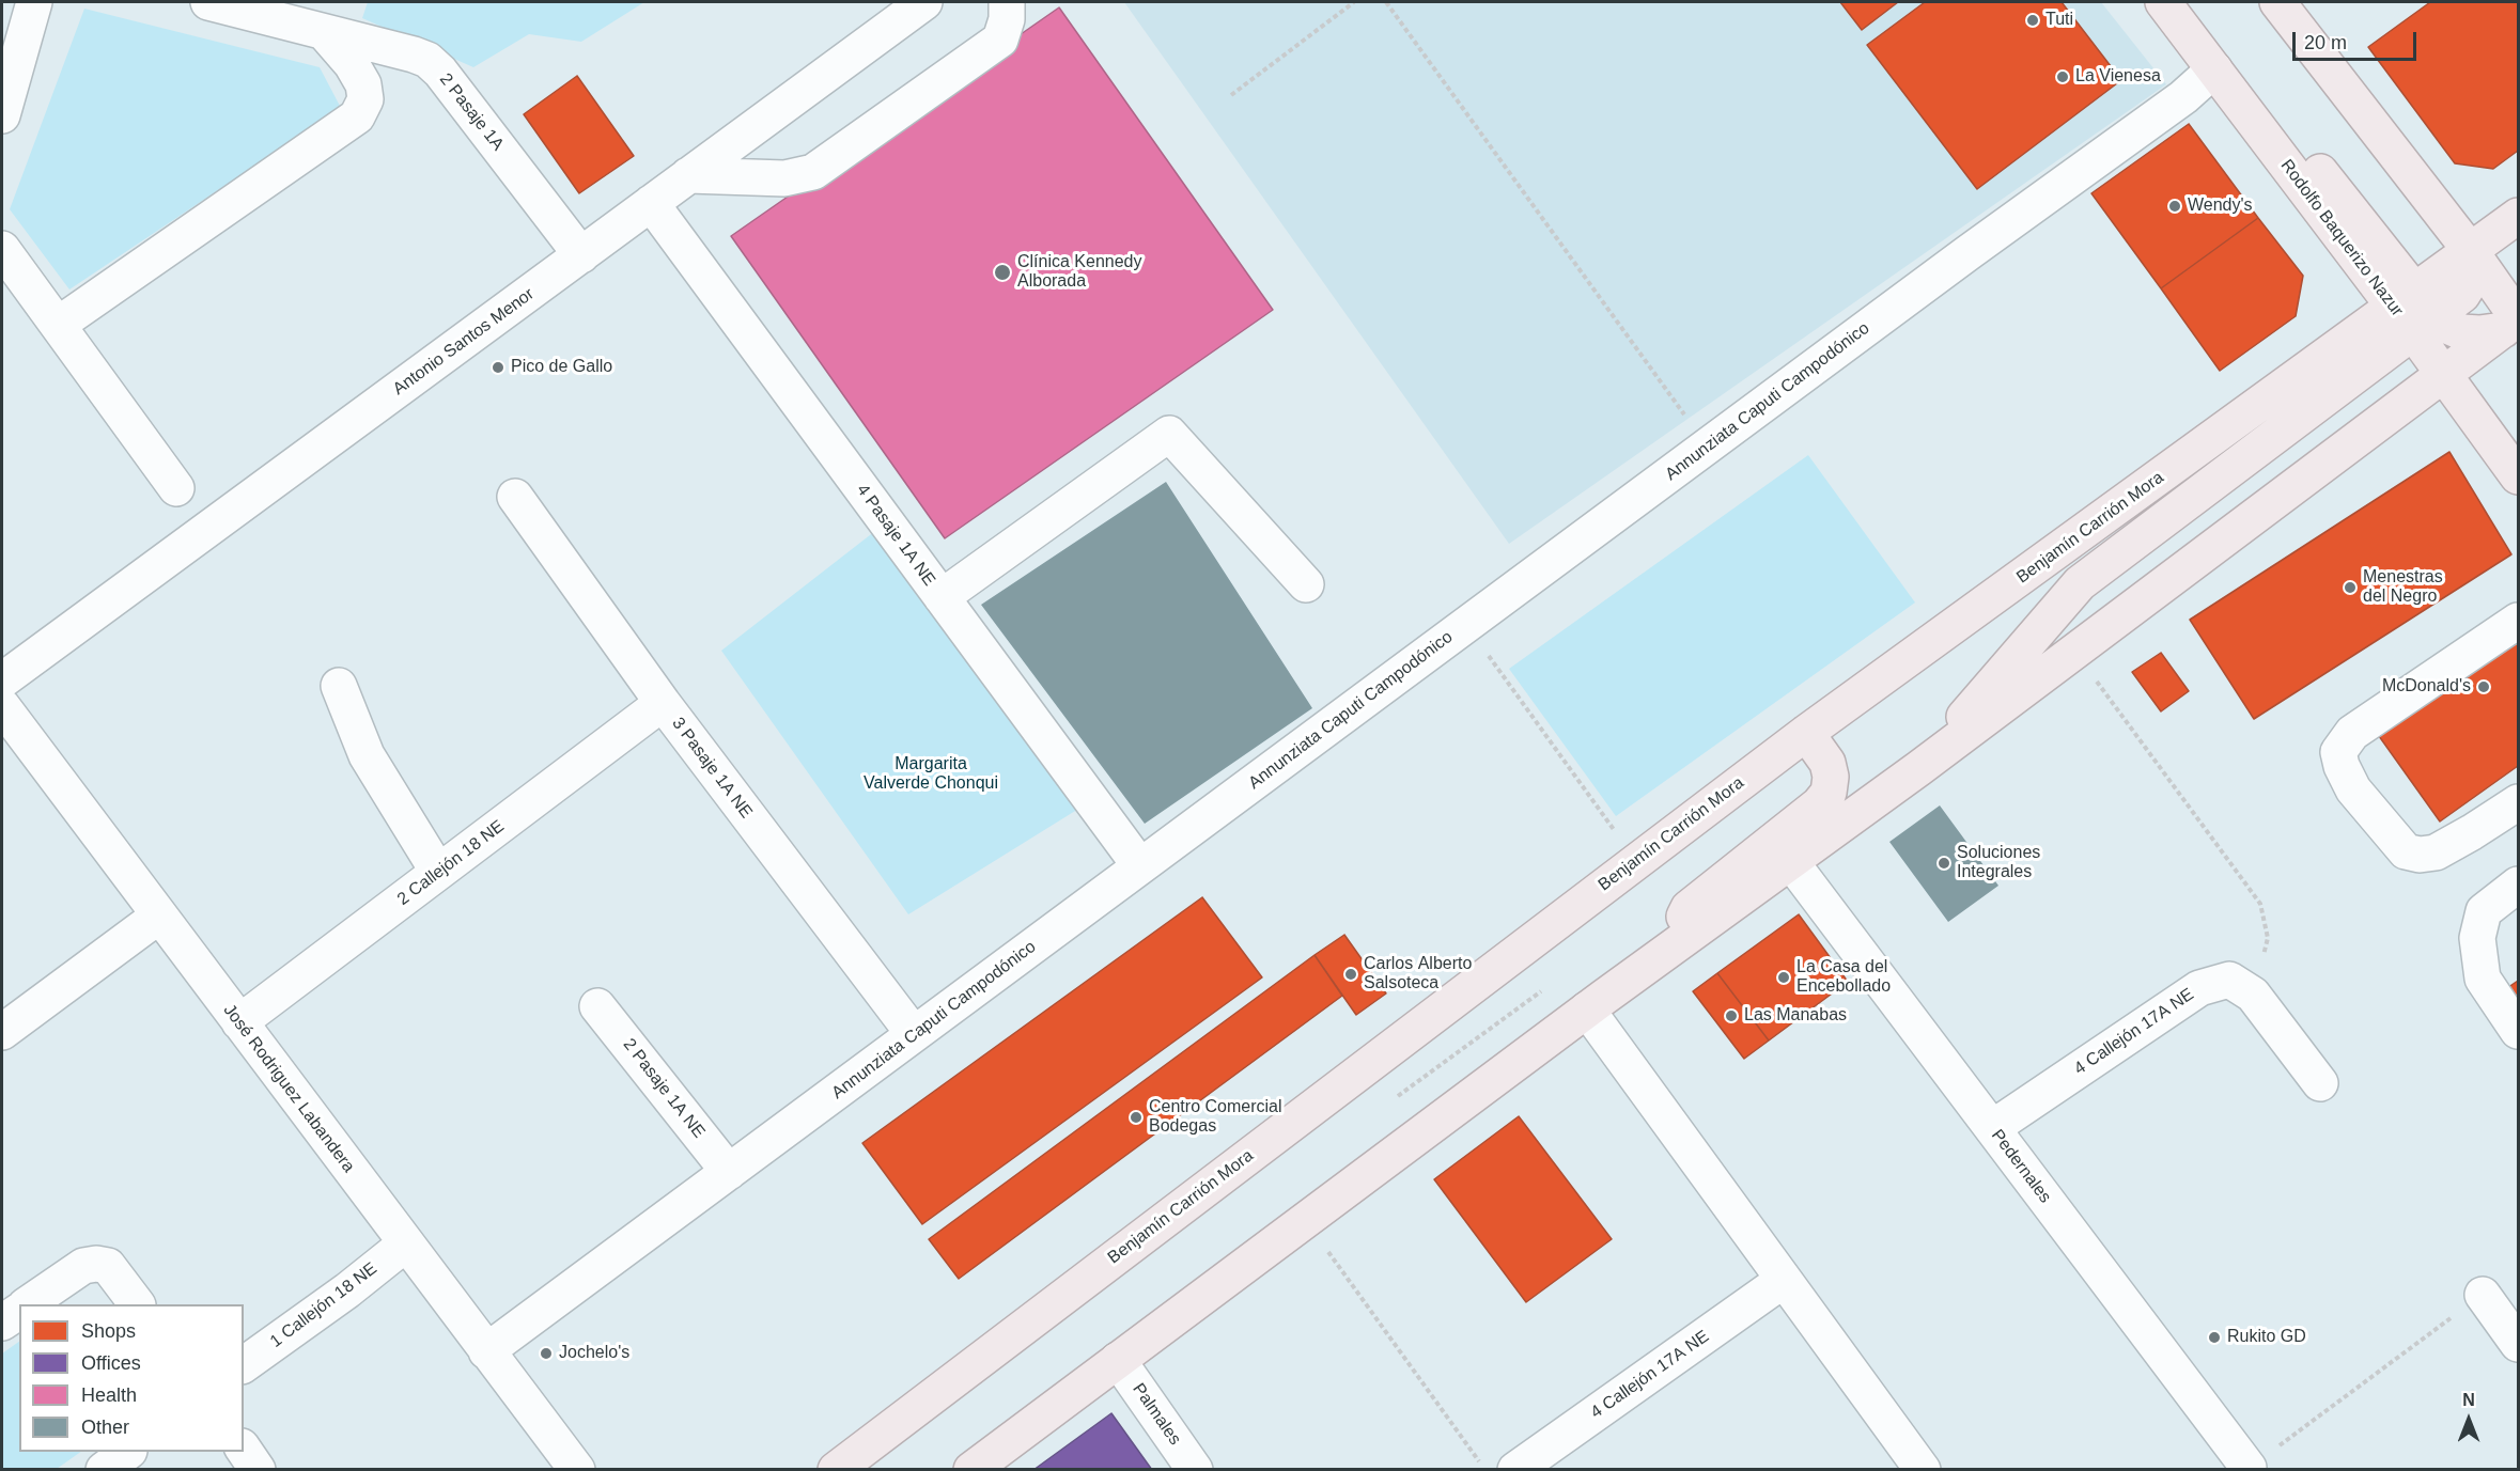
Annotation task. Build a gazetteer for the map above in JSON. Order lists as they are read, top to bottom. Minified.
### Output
{"streets":{"main road":["Rodolfo Baquerizo Nazur","Benjamín Carrión Mora"],"street":["2 Pasaje 1A","Antonio Santos Menor","Annunziata Caputi Campodónico","4 Pasaje 1A NE","3 Pasaje 1A NE","2 Callejón 18 NE","4 Callejón 17A NE","José Rodriguez Labandera","2 Pasaje 1A NE","Pedernales","1 Callejón 18 NE","Palmales"]},"crossings":[["2 Pasaje 1A","Antonio Santos Menor"],["Rodolfo Baquerizo Nazur","Annunziata Caputi Campodónico"],["Rodolfo Baquerizo Nazur","Benjamín Carrión Mora"],["Antonio Santos Menor","4 Pasaje 1A NE"],["Annunziata Caputi Campodónico","4 Pasaje 1A NE"],["Annunziata Caputi Campodónico","3 Pasaje 1A NE"],["Annunziata Caputi Campodónico","José Rodriguez Labandera"],["Annunziata Caputi Campodónico","2 Pasaje 1A NE"],["3 Pasaje 1A NE","2 Callejón 18 NE"],["2 Callejón 18 NE","José Rodriguez Labandera"],["4 Callejón 17A NE","Pedernales"],["José Rodriguez Labandera","1 Callejón 18 NE"]],"parks":["Margarita Valverde Chonqui"],"places":["Tuti","La Vienesa","Wendy's","Clínica Kennedy Alborada","Pico de Gallo","Menestras del Negro","McDonald's","Soluciones Integrales","Carlos Alberto Salsoteca","La Casa del Encebollado","Las Manabas","Centro Comercial Bodegas","Rukito GD","Jochelo's"],"legend":["Shops","Offices","Health","Other"],"scale_bar":"20 m","north":"top"}
